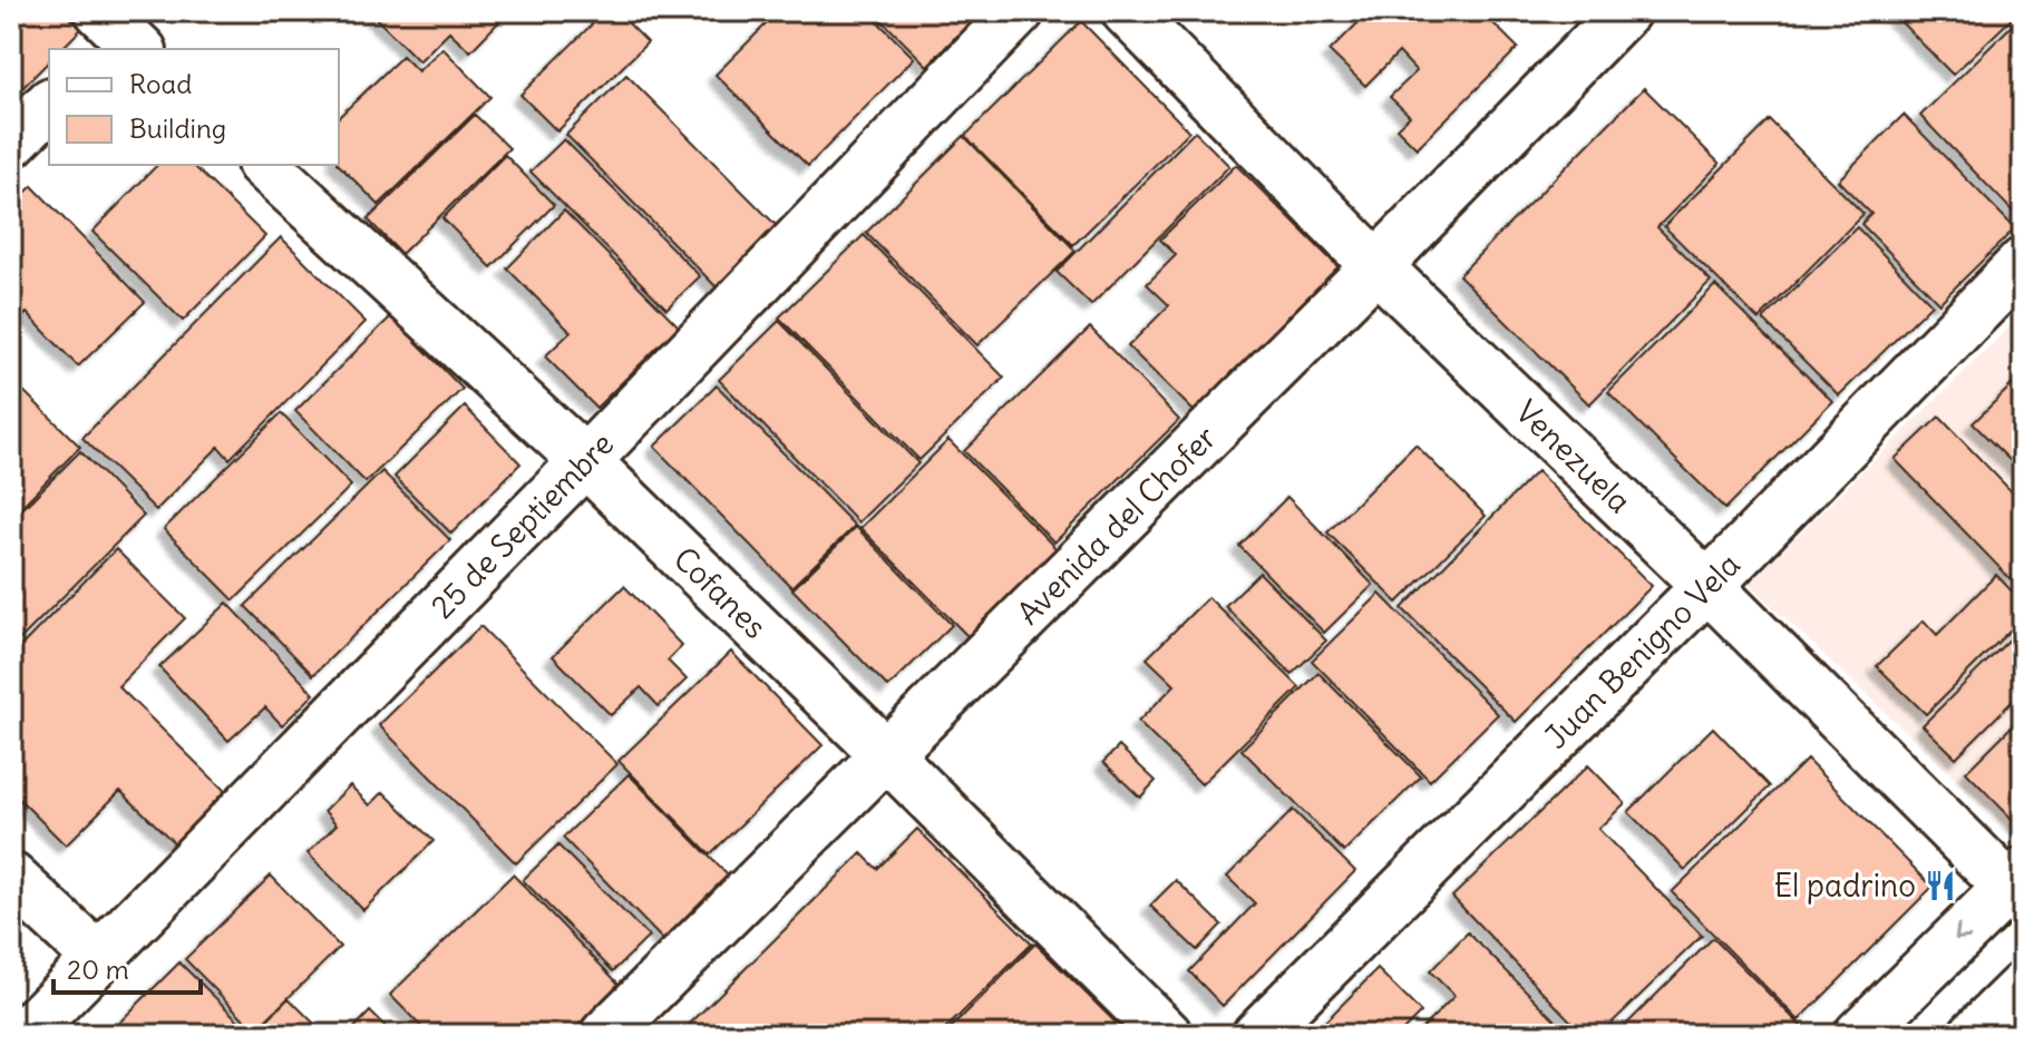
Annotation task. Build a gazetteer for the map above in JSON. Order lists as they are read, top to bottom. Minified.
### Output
{"streets":{"street":["Venezuela","25 de Septiembre","Avenida del Chofer","Cofanes","Juan Benigno Vela"]},"crossings":[["Venezuela","Avenida del Chofer"],["Venezuela","Juan Benigno Vela"],["25 de Septiembre","Cofanes"],["Avenida del Chofer","Cofanes"]],"places":{"restaurant":["El padrino"]},"legend":["Road","Building"],"scale_bar":"20 m"}
